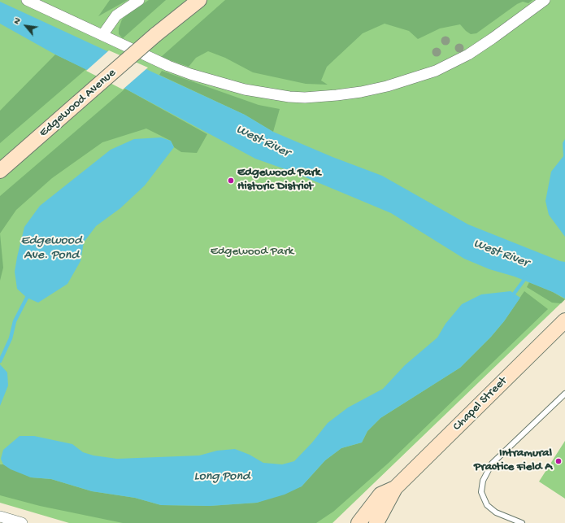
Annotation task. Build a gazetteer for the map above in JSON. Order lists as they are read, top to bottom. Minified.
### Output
{"streets":{"street":["Edgewood Avenue","Chapel Street"]},"water":["West River","Edgewood Ave. Pond","Long Pond"],"parks":["Edgewood Park"],"places":["Edgewood Park Historic District","Intramural Practice Field A"],"north":"top left"}
